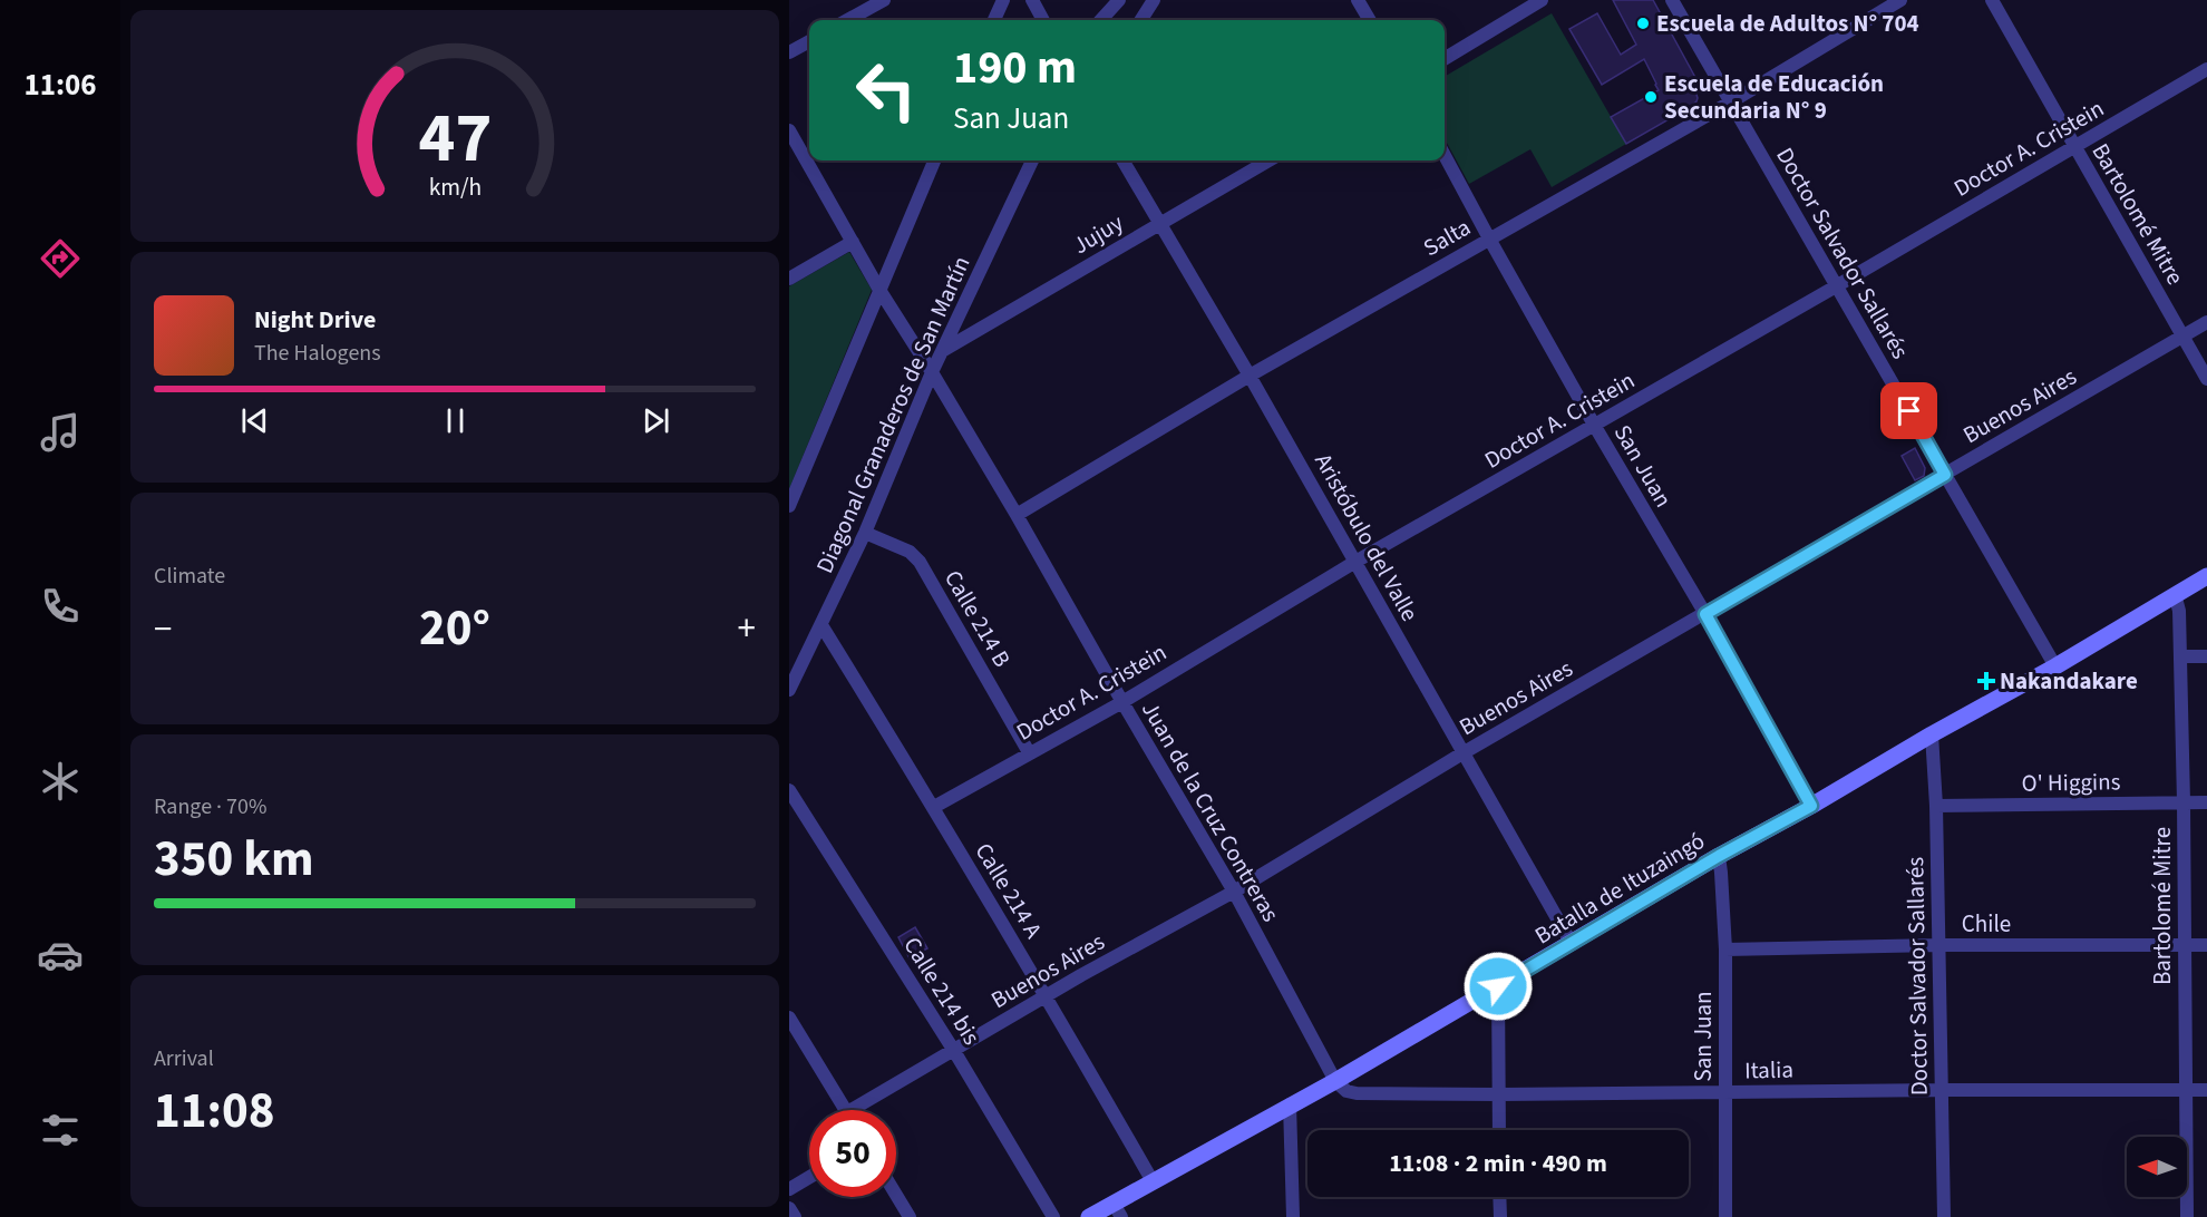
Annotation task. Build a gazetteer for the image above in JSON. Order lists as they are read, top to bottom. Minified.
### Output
{"streets":{"main road":["Batalla de Ituzaingó"],"street":["Doctor A. Cristein","Bartolomé Mitre","Jujuy","Salta","Doctor Salvador Sallarés","Buenos Aires","Diagonal Granaderos de San Martín","San Juan","Aristóbulo del Valle","Calle 214 B","O' Higgins","Juan de la Cruz Contreras","Calle 214 A","Chile","Calle 214 bis","Italia"]},"crossings":[["Doctor A. Cristein","Bartolomé Mitre"],["Doctor A. Cristein","Doctor Salvador Sallarés"],["Doctor A. Cristein","San Juan"],["Doctor A. Cristein","Aristóbulo del Valle"],["Doctor A. Cristein","Calle 214 B"],["Doctor A. Cristein","Juan de la Cruz Contreras"],["Doctor A. Cristein","Calle 214 A"],["Bartolomé Mitre","Buenos Aires"],["Bartolomé Mitre","O' Higgins"],["Bartolomé Mitre","Batalla de Ituzaingó"],["Bartolomé Mitre","Chile"],["Bartolomé Mitre","Italia"],["Jujuy","Diagonal Granaderos de San Martín"],["Jujuy","Aristóbulo del Valle"],["Salta","Doctor Salvador Sallarés"],["Salta","San Juan"],["Salta","Aristóbulo del Valle"],["Salta","Juan de la Cruz Contreras"],["Doctor Salvador Sallarés","Buenos Aires"],["Doctor Salvador Sallarés","O' Higgins"],["Doctor Salvador Sallarés","Batalla de Ituzaingó"],["Doctor Salvador Sallarés","Chile"],["Doctor Salvador Sallarés","Italia"],["Buenos Aires","San Juan"],["Buenos Aires","Aristóbulo del Valle"],["Buenos Aires","Juan de la Cruz Contreras"],["Buenos Aires","Calle 214 A"],["Buenos Aires","Calle 214 bis"],["Diagonal Granaderos de San Martín","Calle 214 B"],["Diagonal Granaderos de San Martín","Juan de la Cruz Contreras"],["Diagonal Granaderos de San Martín","Calle 214 A"],["San Juan","Batalla de Ituzaingó"],["San Juan","Chile"],["San Juan","Italia"],["Aristóbulo del Valle","Batalla de Ituzaingó"],["Juan de la Cruz Contreras","Batalla de Ituzaingó"],["Juan de la Cruz Contreras","Italia"],["Batalla de Ituzaingó","Calle 214 A"],["Batalla de Ituzaingó","Italia"]],"places":{"other":["Escuela de Adultos N° 704","Escuela de Educación Secundaria N° 9"],"health":["Nakandakare"]},"north":"left","page":{"tabs":"11:06","turn":["190 m","San Juan"],"song":["Night Drive","The Halogens"],"tile":["Climate",["Range · 70%","350 km"],["Arrival","11:08"]],"heat":["−","20°","+"],"limit":"50","trip":"11:08 · 2 min · 490 m","gauge":["47","km/h"]}}
